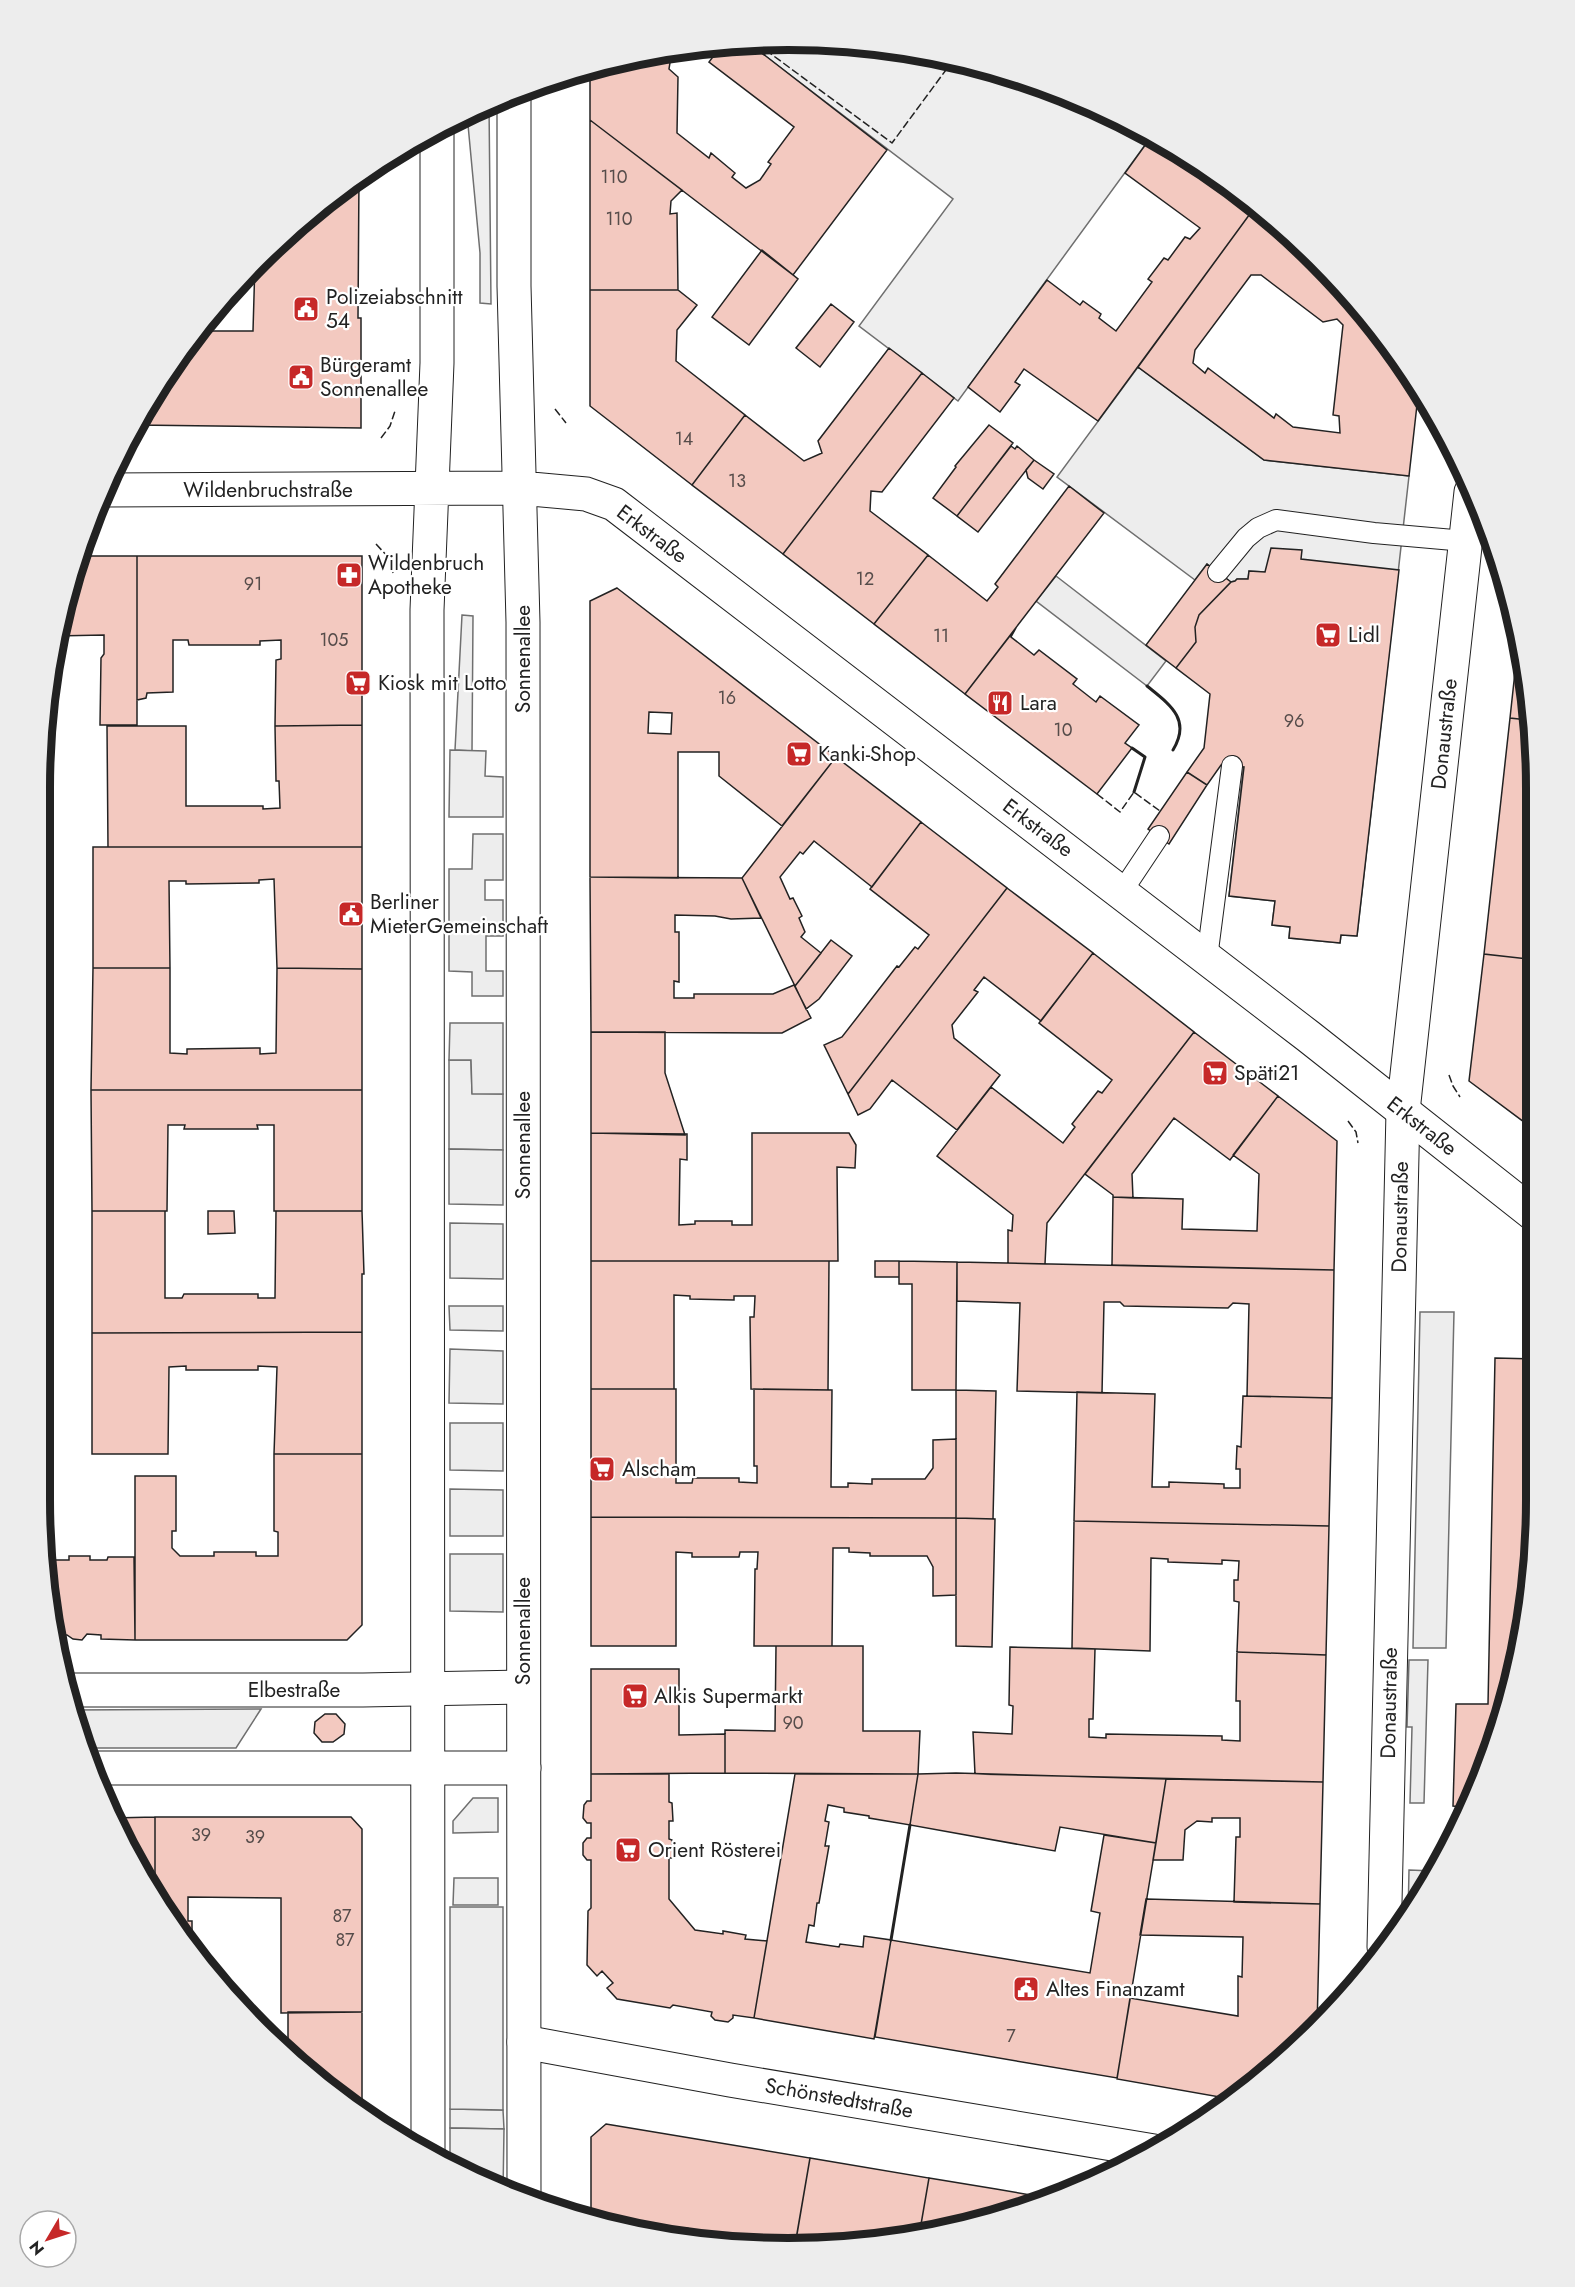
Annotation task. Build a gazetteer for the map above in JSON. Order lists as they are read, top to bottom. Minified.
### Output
{"streets":{"street":["Wildenbruchstraße","Erkstraße","Sonnenallee","Donaustraße","Elbestraße","Schönstedtstraße"]},"crossings":[["Wildenbruchstraße","Erkstraße"],["Erkstraße","Sonnenallee"],["Erkstraße","Donaustraße"],["Sonnenallee","Elbestraße"],["Sonnenallee","Schönstedtstraße"]],"places":{"public building":["Polizeiabschnitt 54","Bürgeramt Sonnenallee","Berliner MieterGemeinschaft","Altes Finanzamt"],"pharmacy":["Wildenbruch Apotheke"],"supermarket":["Lidl","Kiosk mit Lotto","Kanki-Shop","Späti21","Alscham","Alkis Supermarkt","Orient Rösterei"],"restaurant":["Lara"]},"house_numbers":["110","110","14","13","12","91","11","105","16","96","10","90","39","39","87","87","7"],"north":"bottom left"}
